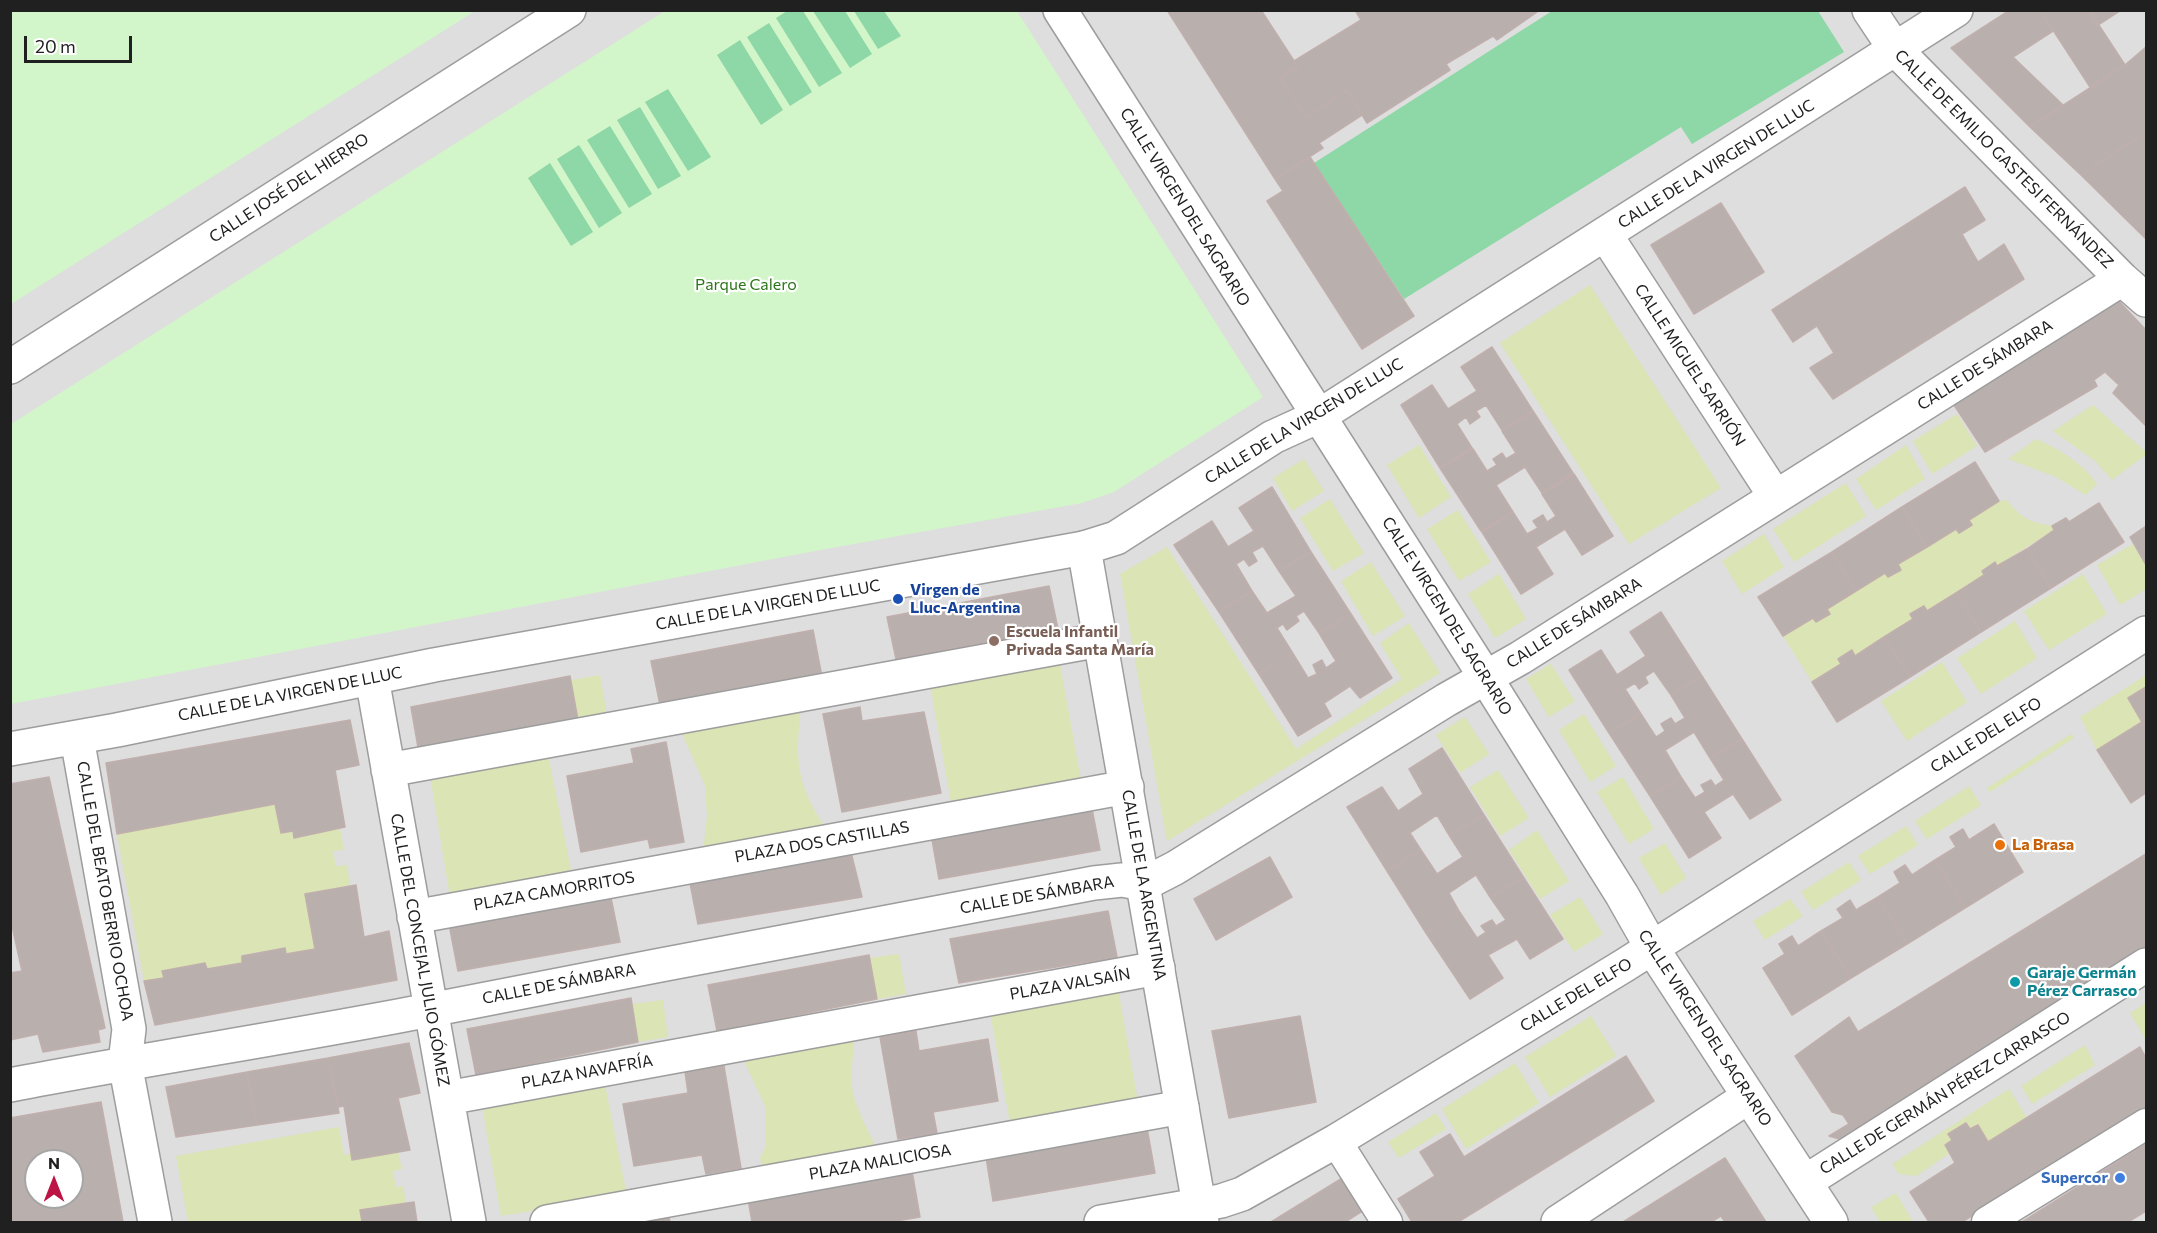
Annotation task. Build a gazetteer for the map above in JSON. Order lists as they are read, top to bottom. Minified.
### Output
{"streets":{"street":["CALLE DE EMILIO GASTESI FERNÁNDEZ","CALLE DE LA VIRGEN DE LLUC","CALLE JOSÉ DEL HIERRO","CALLE VIRGEN DEL SAGRARIO","CALLE MIGUEL SARRIÓN","CALLE DE SÁMBARA","CALLE DEL ELFO","PLAZA DOS CASTILLAS","CALLE DE LA ARGENTINA","CALLE DEL BEATO BERRIO OCHOA","PLAZA CAMORRITOS","CALLE DEL CONCEJAL JULIO GÓMEZ","PLAZA VALSAÍN","PLAZA NAVAFRÍA","CALLE DE GERMÁN PÉREZ CARRASCO","PLAZA MALICIOSA"]},"crossings":[["CALLE DE EMILIO GASTESI FERNÁNDEZ","CALLE DE LA VIRGEN DE LLUC"],["CALLE DE EMILIO GASTESI FERNÁNDEZ","CALLE DE SÁMBARA"],["CALLE DE LA VIRGEN DE LLUC","CALLE VIRGEN DEL SAGRARIO"],["CALLE DE LA VIRGEN DE LLUC","CALLE MIGUEL SARRIÓN"],["CALLE DE LA VIRGEN DE LLUC","CALLE DE LA ARGENTINA"],["CALLE DE LA VIRGEN DE LLUC","CALLE DEL BEATO BERRIO OCHOA"],["CALLE DE LA VIRGEN DE LLUC","CALLE DEL CONCEJAL JULIO GÓMEZ"],["CALLE VIRGEN DEL SAGRARIO","CALLE DE SÁMBARA"],["CALLE VIRGEN DEL SAGRARIO","CALLE DEL ELFO"],["CALLE VIRGEN DEL SAGRARIO","CALLE DE GERMÁN PÉREZ CARRASCO"],["CALLE MIGUEL SARRIÓN","CALLE DE SÁMBARA"],["CALLE DE SÁMBARA","CALLE DE LA ARGENTINA"],["CALLE DE SÁMBARA","CALLE DEL BEATO BERRIO OCHOA"],["CALLE DE SÁMBARA","CALLE DEL CONCEJAL JULIO GÓMEZ"],["CALLE DEL ELFO","CALLE DE LA ARGENTINA"],["PLAZA DOS CASTILLAS","CALLE DE LA ARGENTINA"],["PLAZA DOS CASTILLAS","PLAZA CAMORRITOS"],["CALLE DE LA ARGENTINA","PLAZA VALSAÍN"],["CALLE DE LA ARGENTINA","PLAZA MALICIOSA"],["PLAZA CAMORRITOS","CALLE DEL CONCEJAL JULIO GÓMEZ"],["CALLE DEL CONCEJAL JULIO GÓMEZ","PLAZA NAVAFRÍA"],["PLAZA VALSAÍN","PLAZA NAVAFRÍA"]],"parks":["Parque Calero"],"places":["Virgen de Lluc-Argentina","Escuela Infantil Privada Santa María","La Brasa","Garaje Germán Pérez Carrasco","Supercor"],"scale_bar":"20 m","north":"top"}
